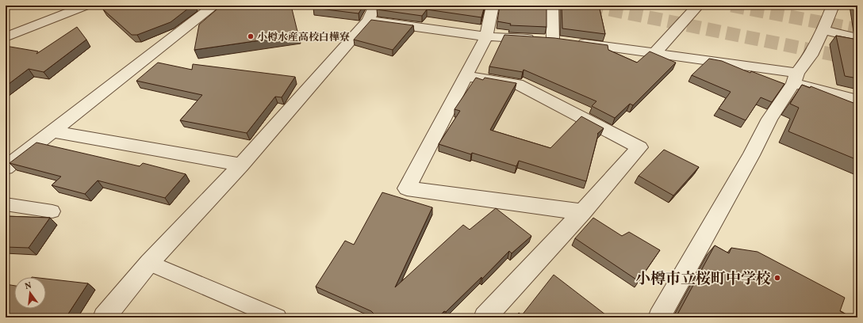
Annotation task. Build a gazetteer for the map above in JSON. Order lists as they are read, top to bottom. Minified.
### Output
{"places":["小樽水産高校白樺寮","小樽市立桜町中学校"],"north":"top"}
